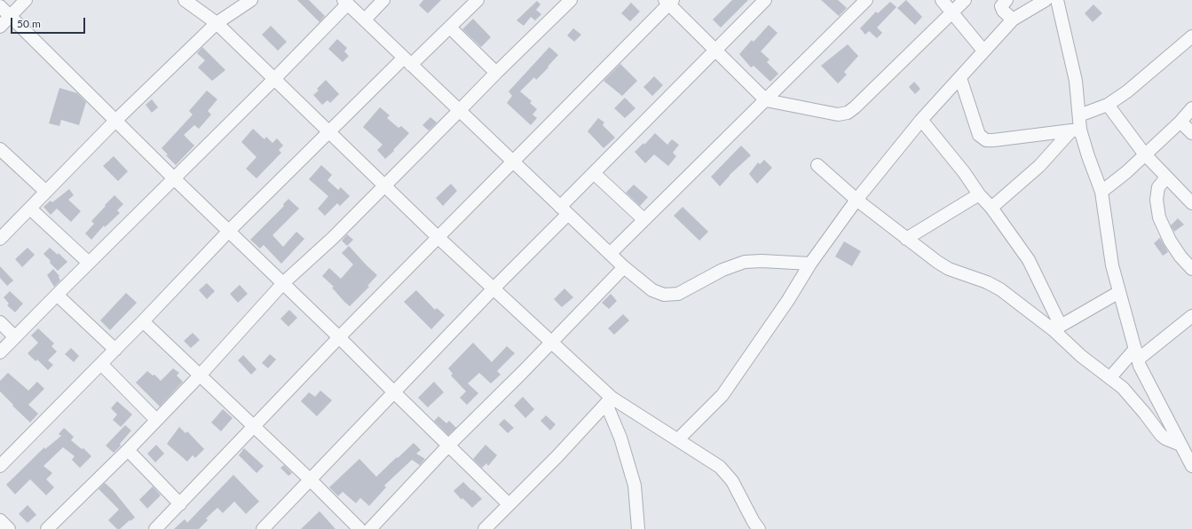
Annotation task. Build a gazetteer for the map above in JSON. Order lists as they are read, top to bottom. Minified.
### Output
{"scale_bar":"50 m"}
